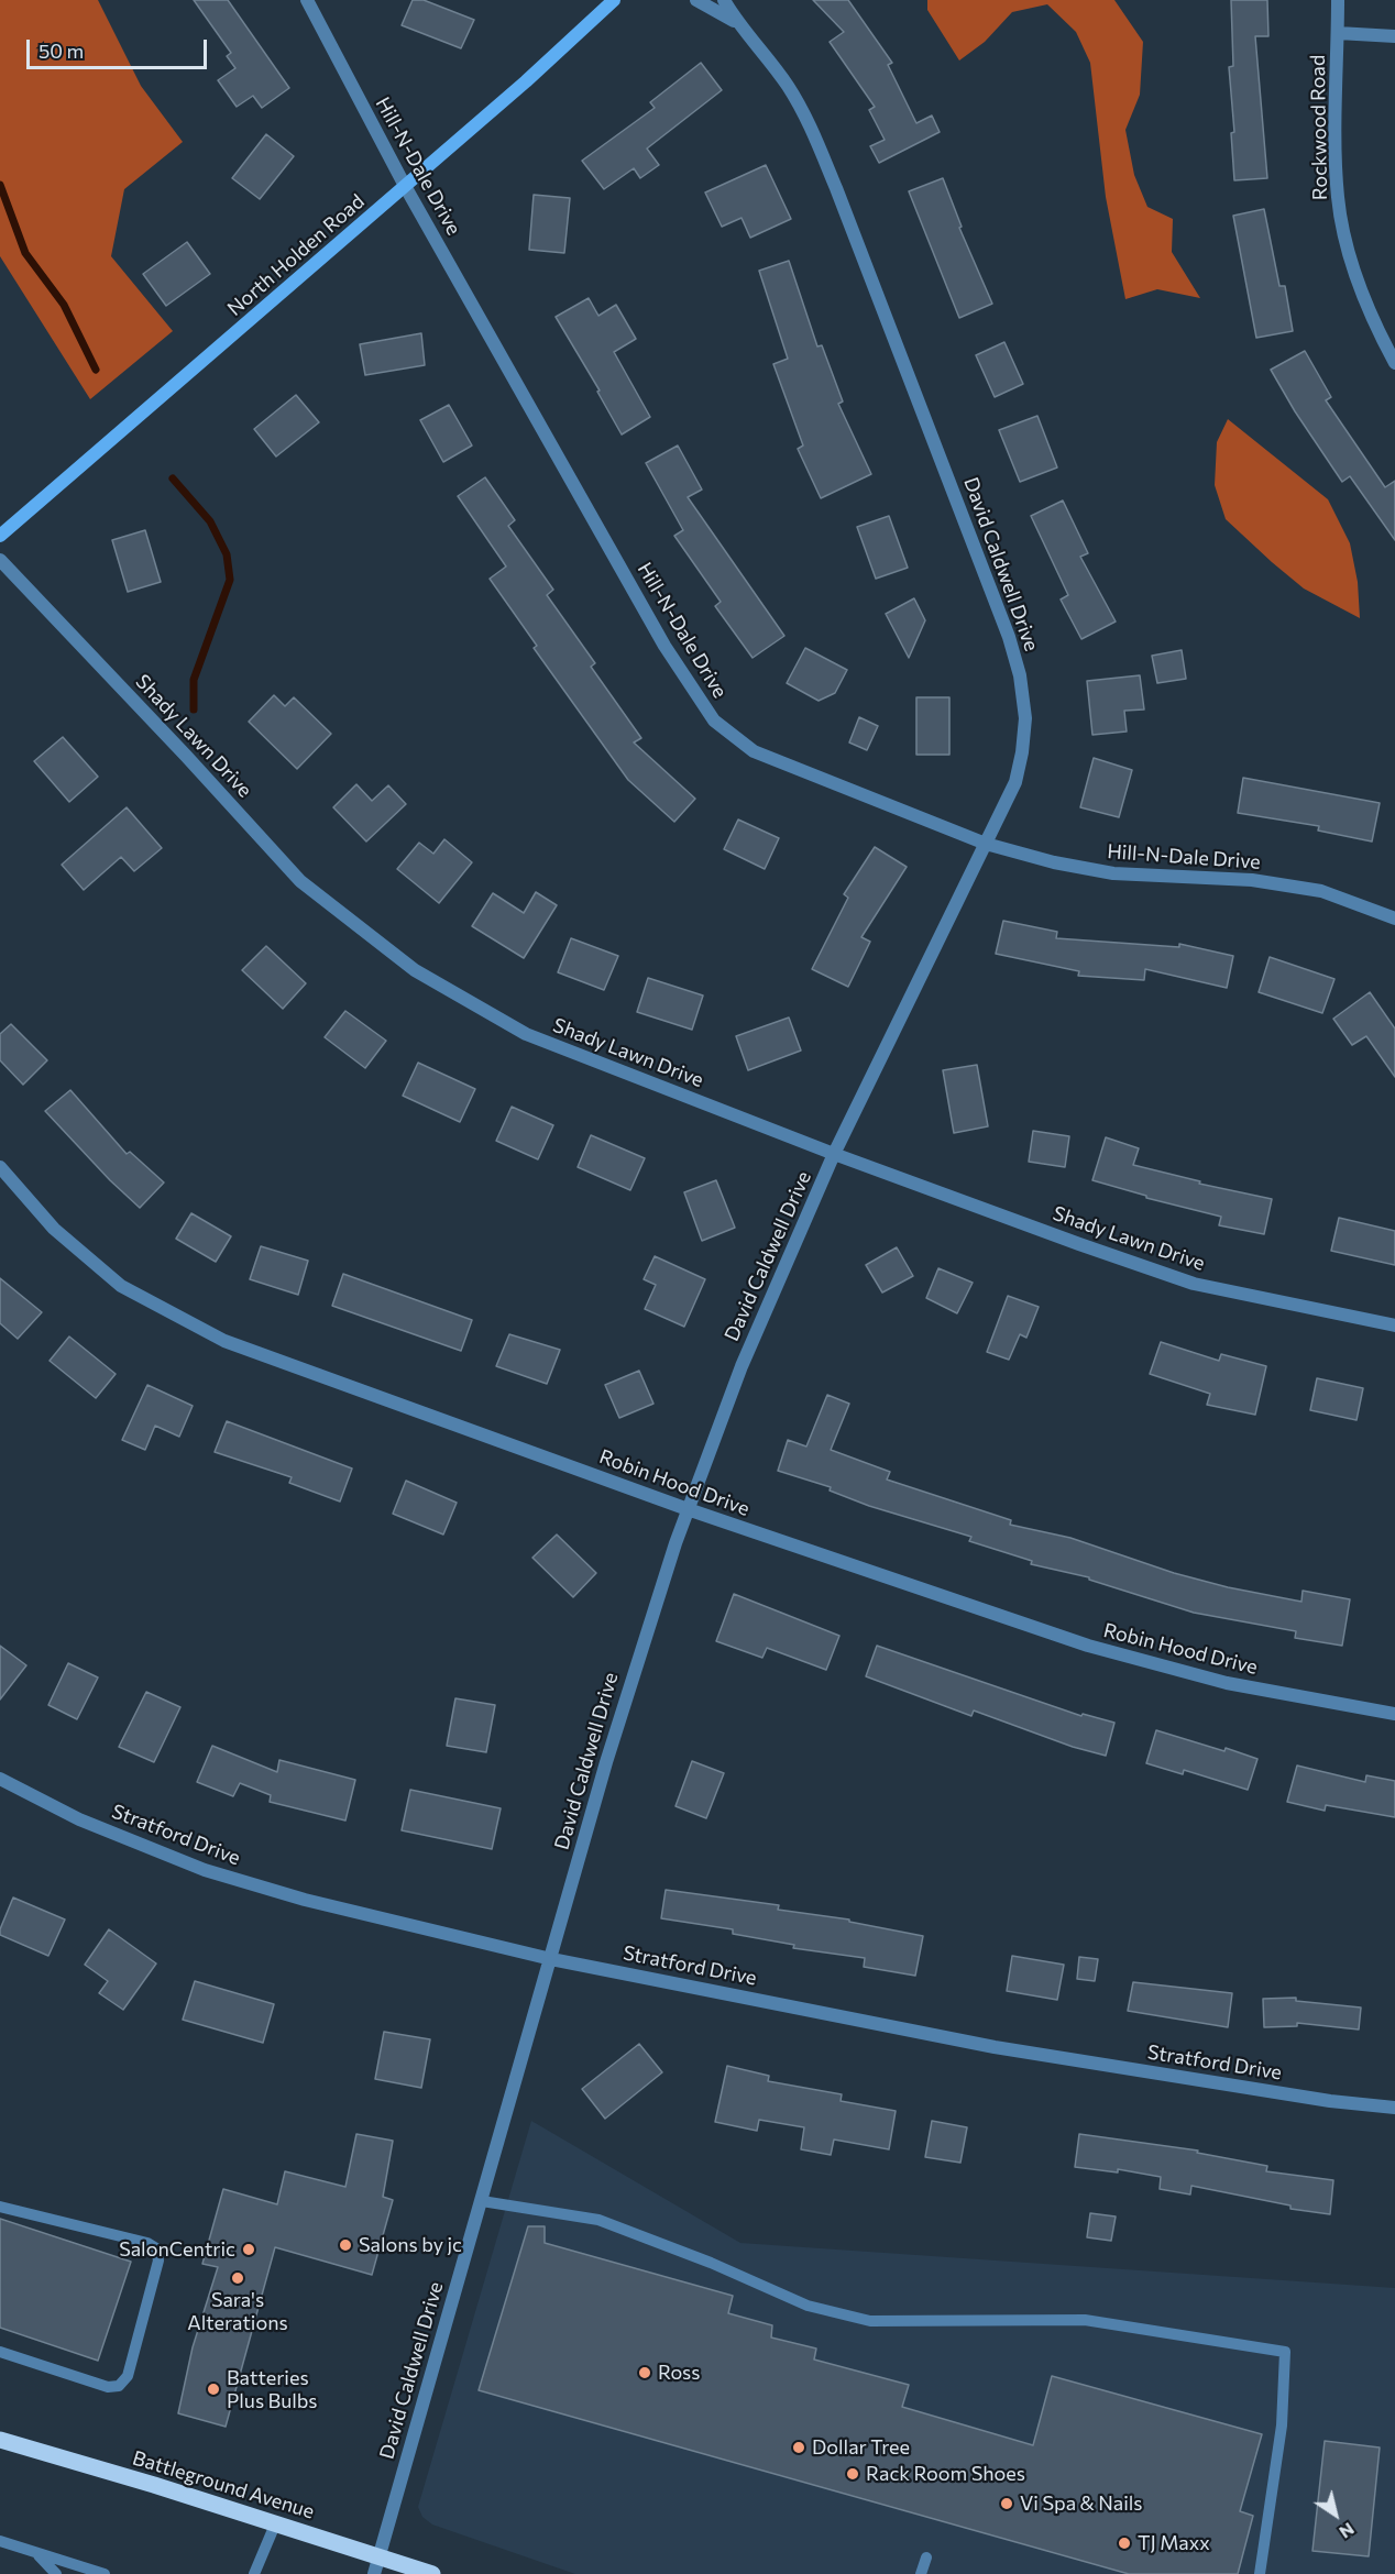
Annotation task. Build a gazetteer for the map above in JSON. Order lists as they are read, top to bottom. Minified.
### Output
{"streets":{"main road":["North Holden Road","Battleground Avenue"],"street":["Rockwood Road","Hill-N-Dale Drive","David Caldwell Drive","Shady Lawn Drive","Robin Hood Drive","Stratford Drive"]},"crossings":[["Hill-N-Dale Drive","North Holden Road"],["Hill-N-Dale Drive","David Caldwell Drive"],["David Caldwell Drive","Shady Lawn Drive"],["David Caldwell Drive","Robin Hood Drive"],["David Caldwell Drive","Stratford Drive"],["David Caldwell Drive","Battleground Avenue"]],"places":["Salons by jc","SalonCentric","Sara's Alterations","Ross","Batteries Plus Bulbs","Dollar Tree","Rack Room Shoes","Vi Spa & Nails","TJ Maxx"],"scale_bar":"50 m","north":"bottom right"}
